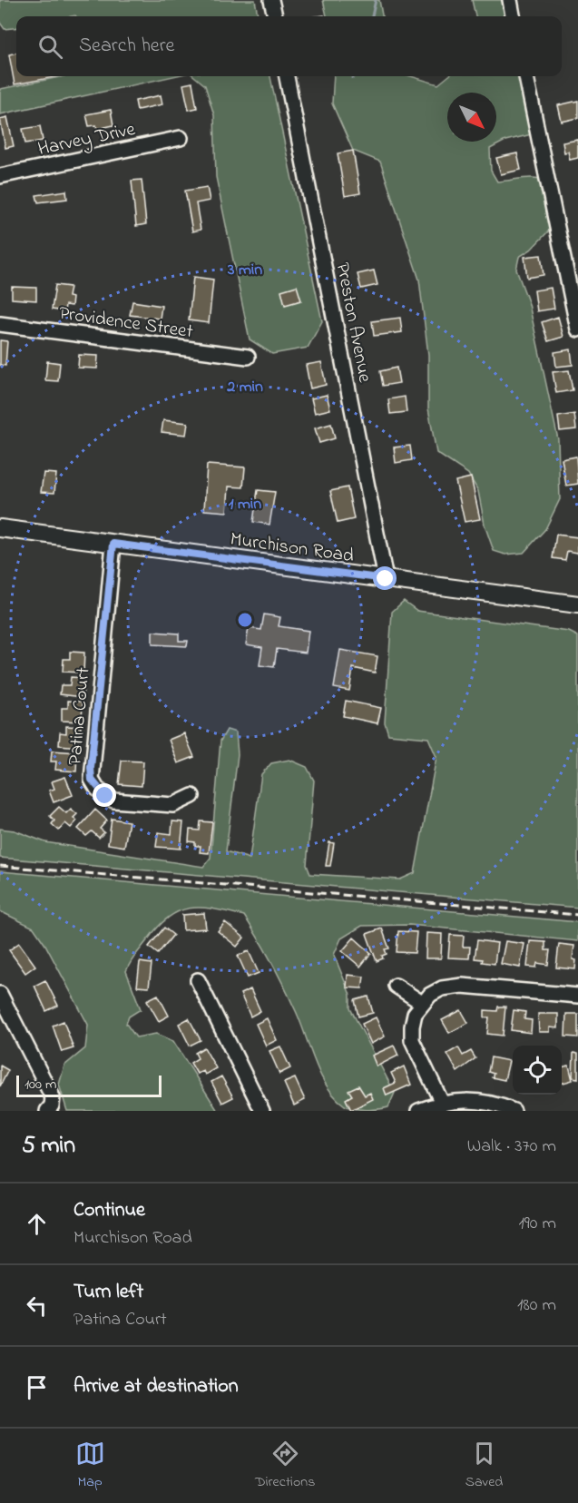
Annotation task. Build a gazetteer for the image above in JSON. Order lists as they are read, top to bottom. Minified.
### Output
{"streets":{"main road":["Murchison Road"],"street":["Harvey Drive","Providence Street","Preston Avenue","Patina Court"]},"crossings":[["Preston Avenue","Murchison Road"],["Murchison Road","Patina Court"]],"scale_bar":"100 m","north":"bottom right","page":{"search":"Search here","scale":"100 m","heading":["5 min","Walk · 370 m"],"list":[["Continue","Murchison Road","190 m"],["Turn left","Patina Court","180 m"],"Arrive at destination"],"nav":["Map","Directions","Saved"]},"rings":["3 min","2 min","1 min"]}
